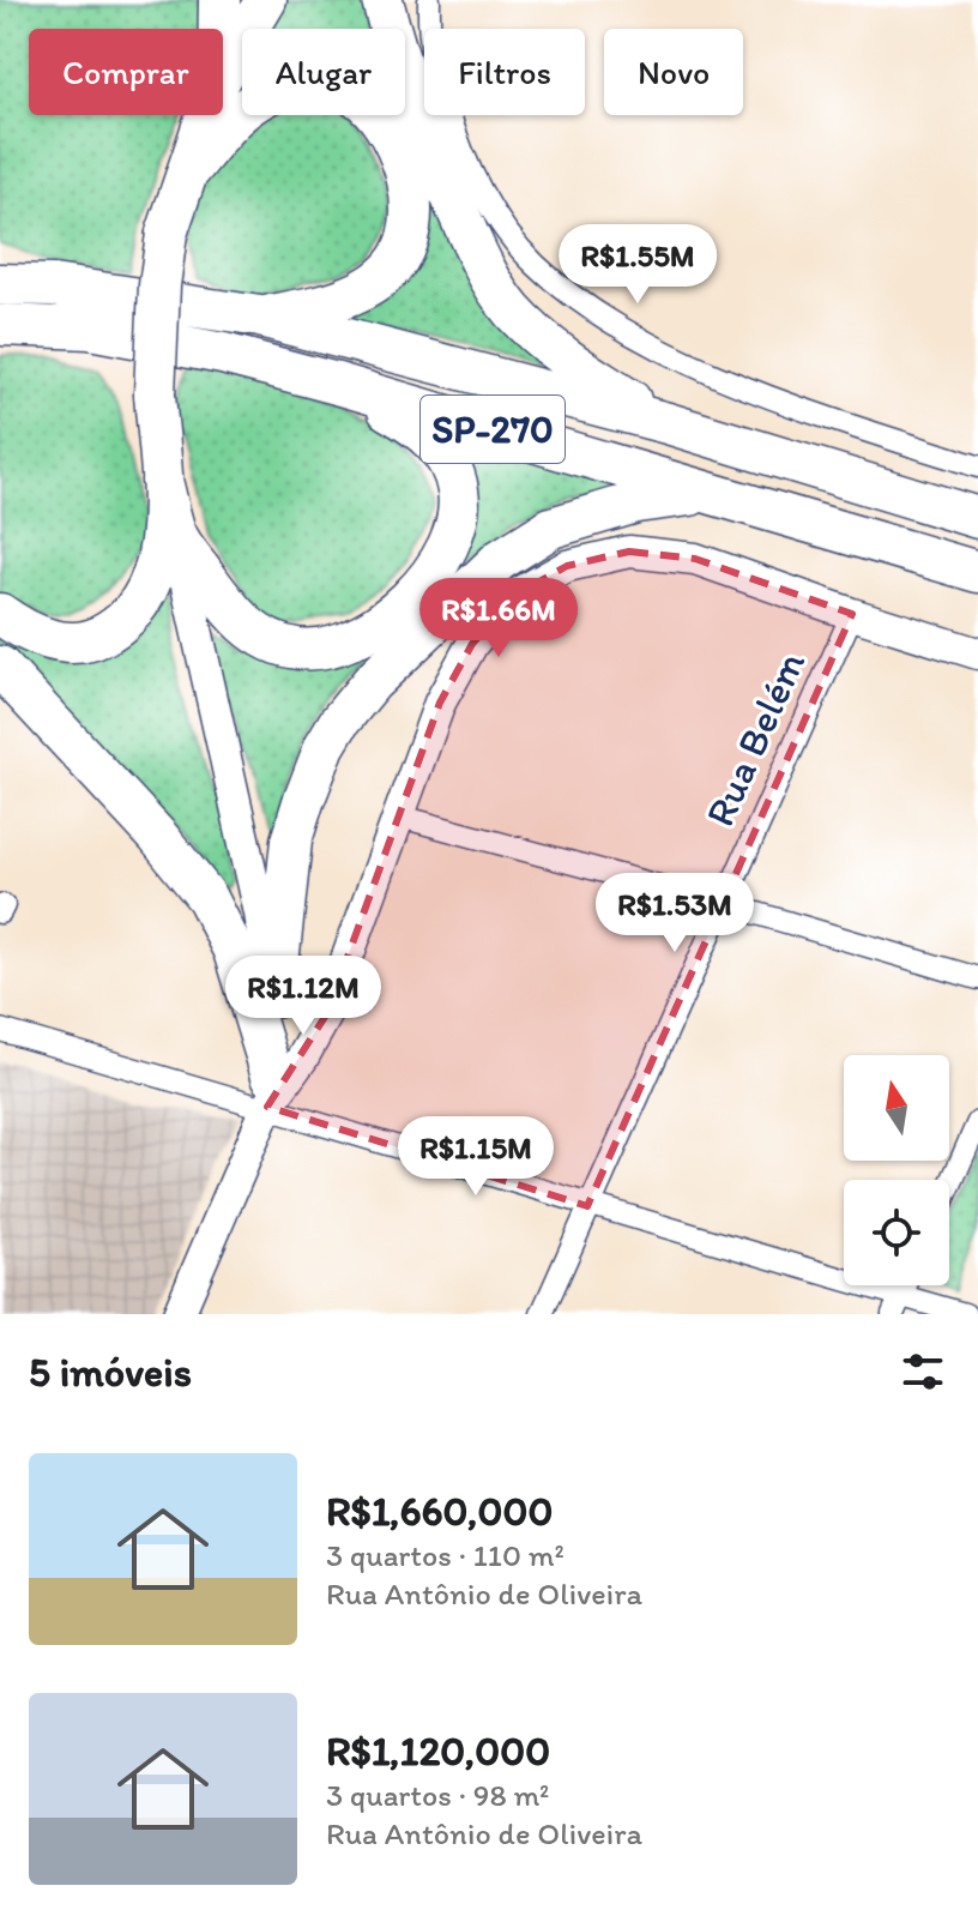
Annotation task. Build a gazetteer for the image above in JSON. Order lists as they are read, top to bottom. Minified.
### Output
{"streets":{"highway":["SP-270"],"street":["Rua Belém"]},"north":"top","page":{"chip":["Comprar","Alugar","Filtros","Novo"],"price":["R$1.55M","R$1.66M","R$1.53M","R$1.12M","R$1.15M"],"heading":"5 imóveis","list":[{"name":"R$1,660,000","note":"3 quartos · 110 m² · Rua Antônio de Oliveira"},{"name":"R$1,120,000","note":"3 quartos · 98 m² · Rua Antônio de Oliveira"}]}}
